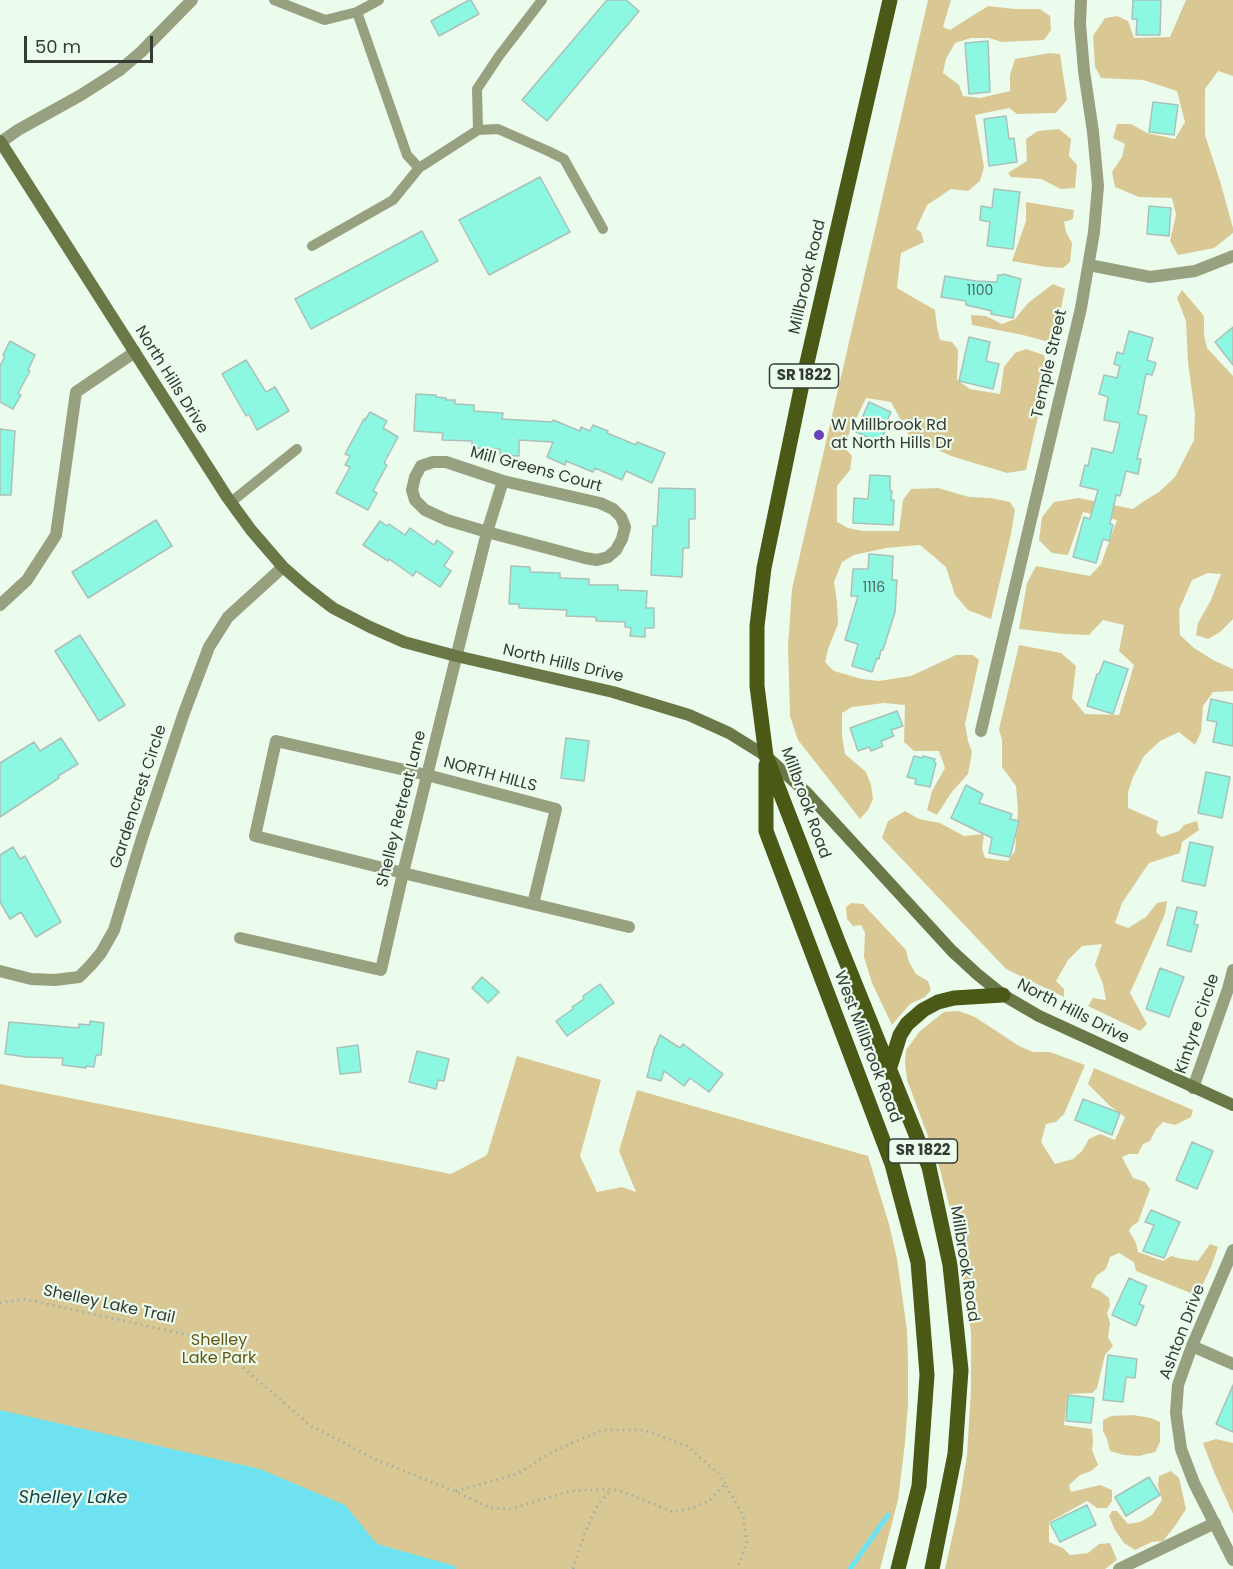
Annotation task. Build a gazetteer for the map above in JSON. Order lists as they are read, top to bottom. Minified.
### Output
{"streets":{"main road":["Millbrook Road","SR 1822","North Hills Drive","West Millbrook Road"],"street":["Temple Street","Mill Greens Court","NORTH HILLS","Gardencrest Circle","Shelley Retreat Lane","Kintyre Circle","Ashton Drive"],"path":["Shelley Lake Trail"]},"crossings":[["Millbrook Road","North Hills Drive"],["Millbrook Road","West Millbrook Road"],["North Hills Drive","Gardencrest Circle"],["North Hills Drive","Shelley Retreat Lane"],["North Hills Drive","Kintyre Circle"],["North Hills Drive","West Millbrook Road"],["NORTH HILLS","Shelley Retreat Lane"]],"water":["Shelley Lake"],"parks":["Shelley Lake Park"],"places":["W Millbrook Rd at North Hills Dr"],"house_numbers":["1100","1116"],"scale_bar":"50 m"}
